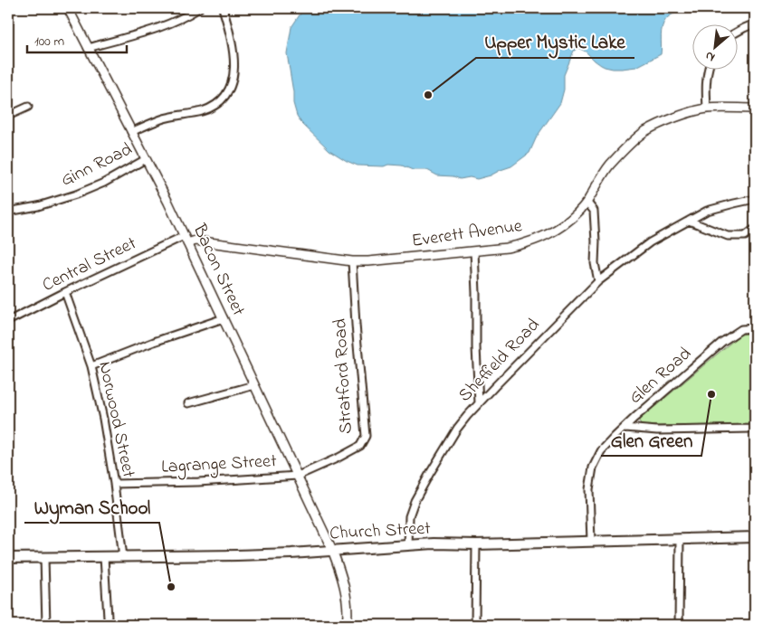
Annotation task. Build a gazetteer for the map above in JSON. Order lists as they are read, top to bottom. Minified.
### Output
{"streets":{"main road":["Church Street"],"street":["Ginn Road","Everett Avenue","Central Street","Bacon Street","Sheffield Road","Stratford Road","Glen Road","Norwood Street","Lagrange Street"]},"crossings":[["Ginn Road","Bacon Street"],["Everett Avenue","Central Street"],["Everett Avenue","Bacon Street"],["Everett Avenue","Stratford Road"],["Central Street","Bacon Street"],["Central Street","Norwood Street"],["Bacon Street","Stratford Road"],["Bacon Street","Lagrange Street"],["Bacon Street","Church Street"],["Sheffield Road","Church Street"],["Stratford Road","Lagrange Street"],["Glen Road","Church Street"],["Norwood Street","Lagrange Street"],["Norwood Street","Church Street"]],"places":["Upper Mystic Lake","Glen Green","Wyman School"],"scale_bar":"100 m","north":"bottom left"}
